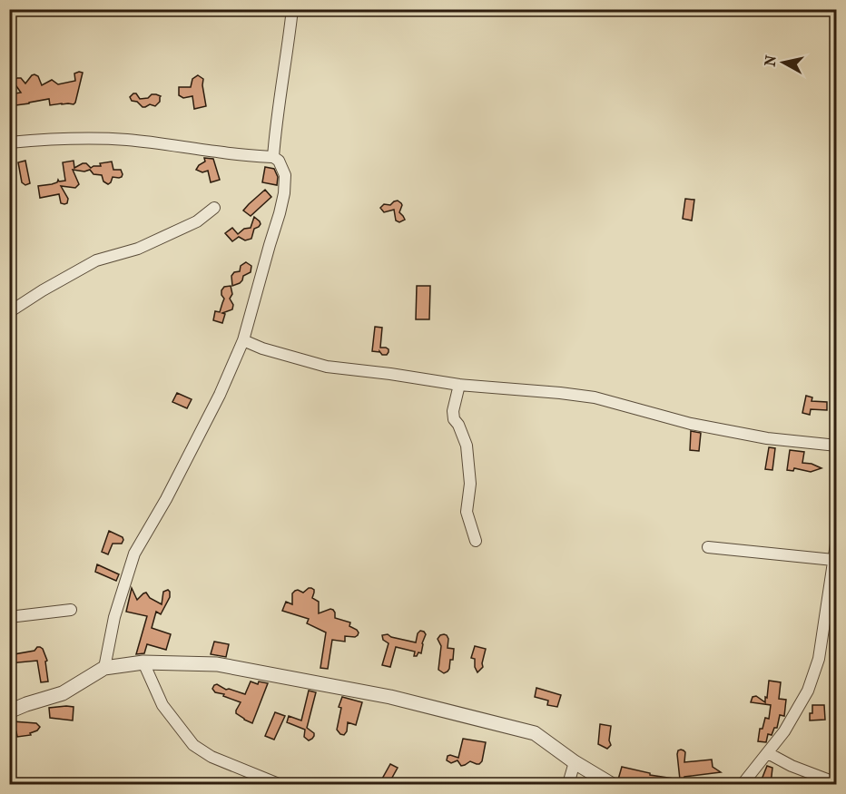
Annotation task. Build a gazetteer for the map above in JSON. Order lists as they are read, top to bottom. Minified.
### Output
{"north":"left"}
